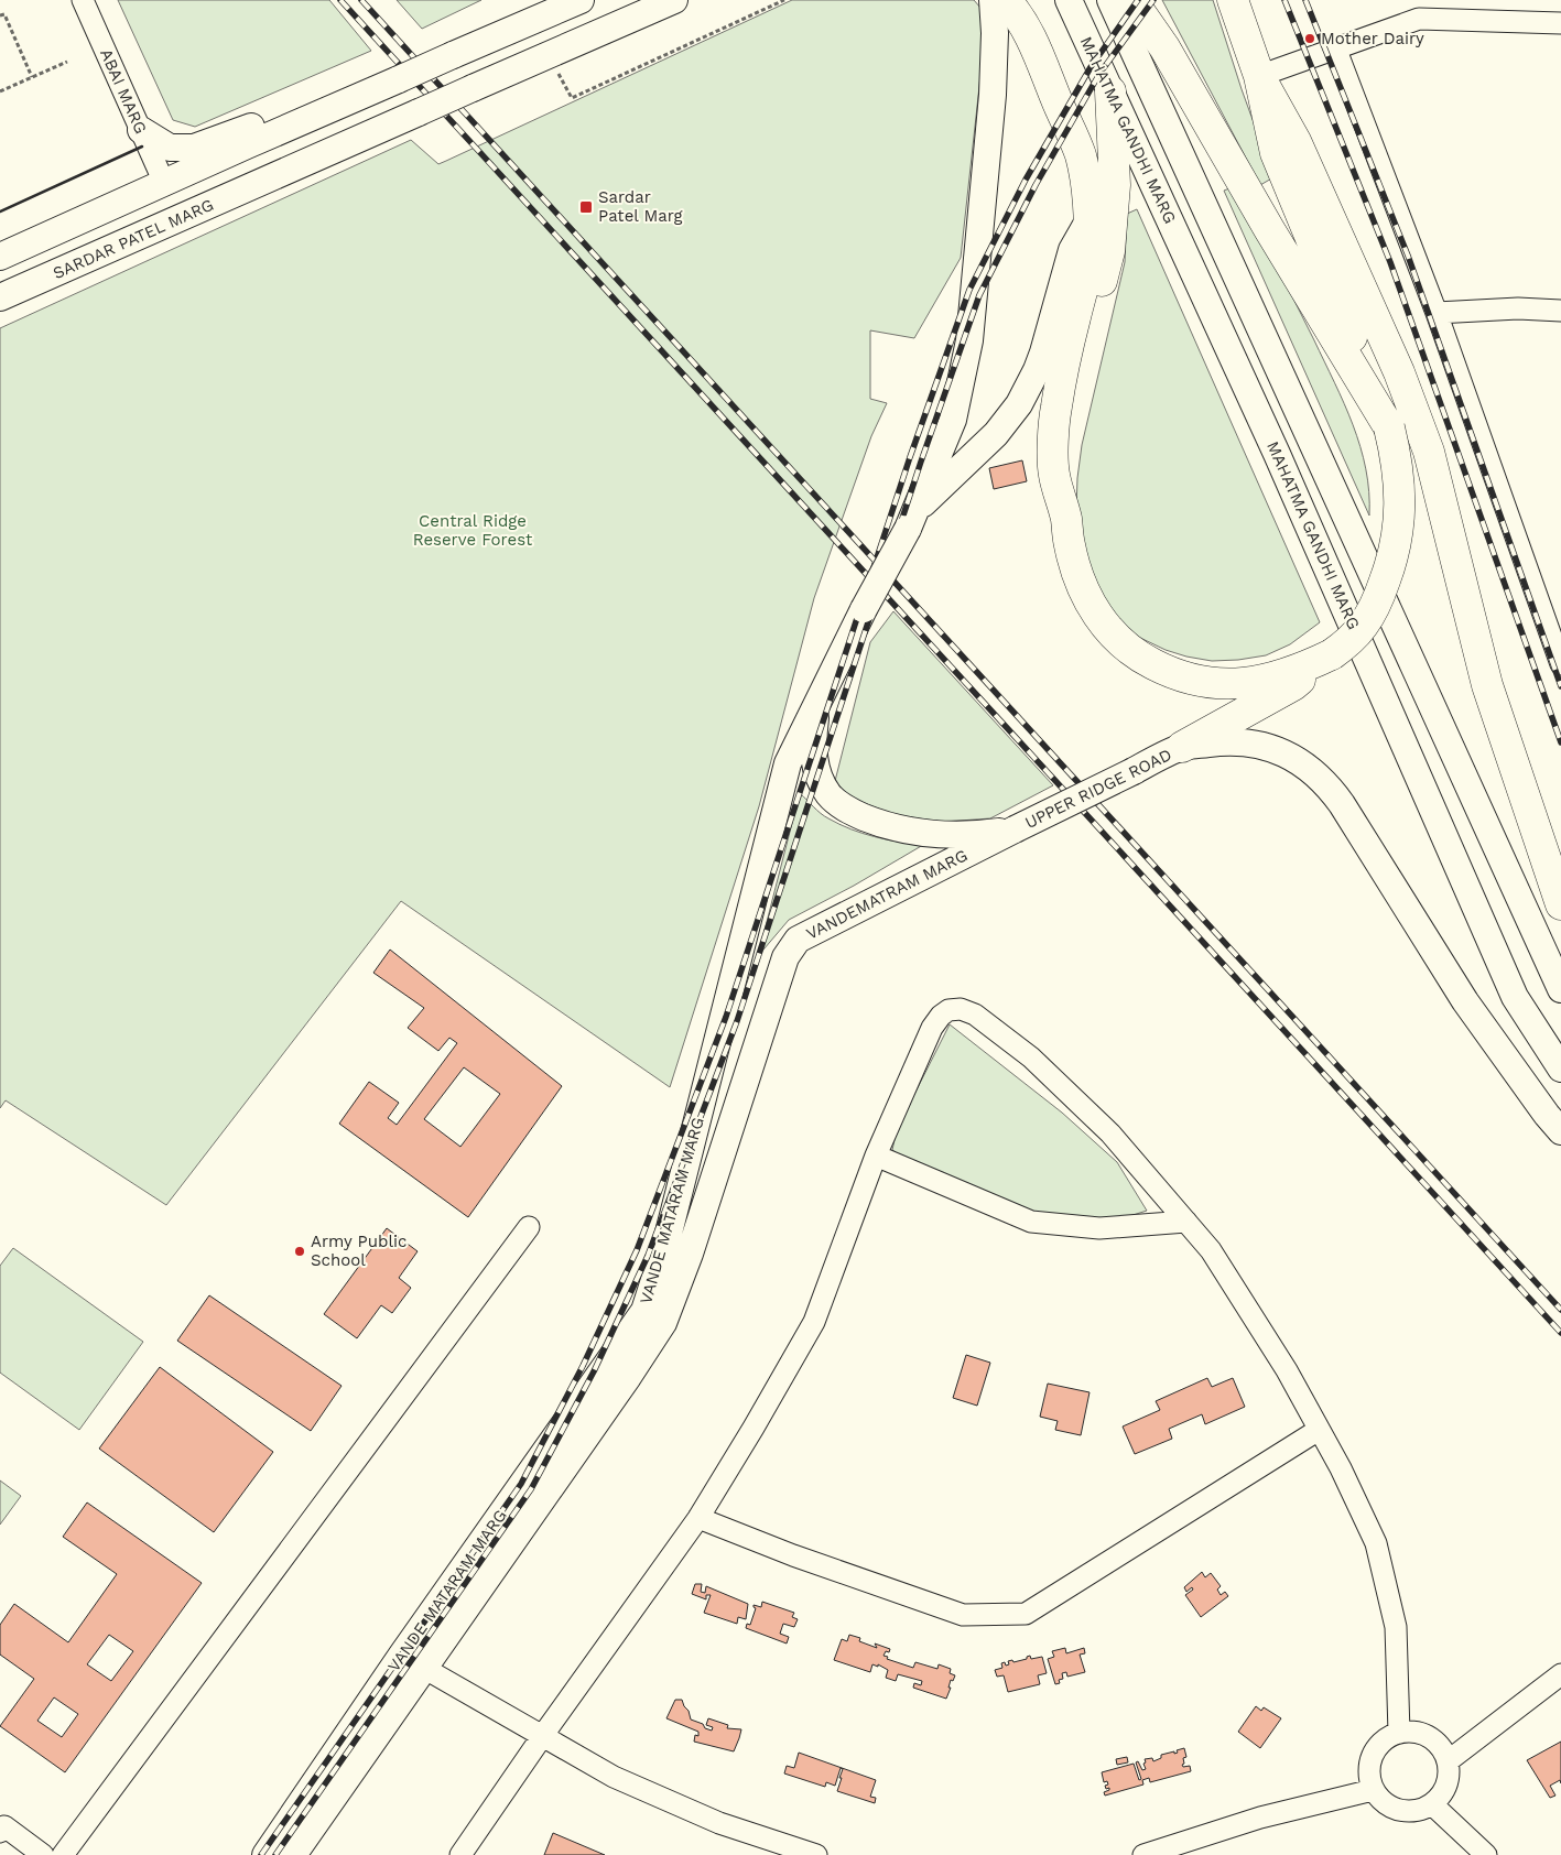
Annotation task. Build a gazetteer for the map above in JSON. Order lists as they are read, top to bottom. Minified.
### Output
{"streets":{"main road":["MAHATMA GANDHI MARG","SARDAR PATEL MARG","UPPER RIDGE ROAD","VANDEMATRAM MARG","VANDE MATARAM MARG"],"street":["ABAI MARG"]},"crossings":[["UPPER RIDGE ROAD","VANDEMATRAM MARG"],["VANDEMATRAM MARG","VANDE MATARAM MARG"]],"parks":["Central Ridge Reserve Forest"],"places":{"other":["Mother Dairy","Army Public School"],"transit":["Sardar Patel Marg"]}}
